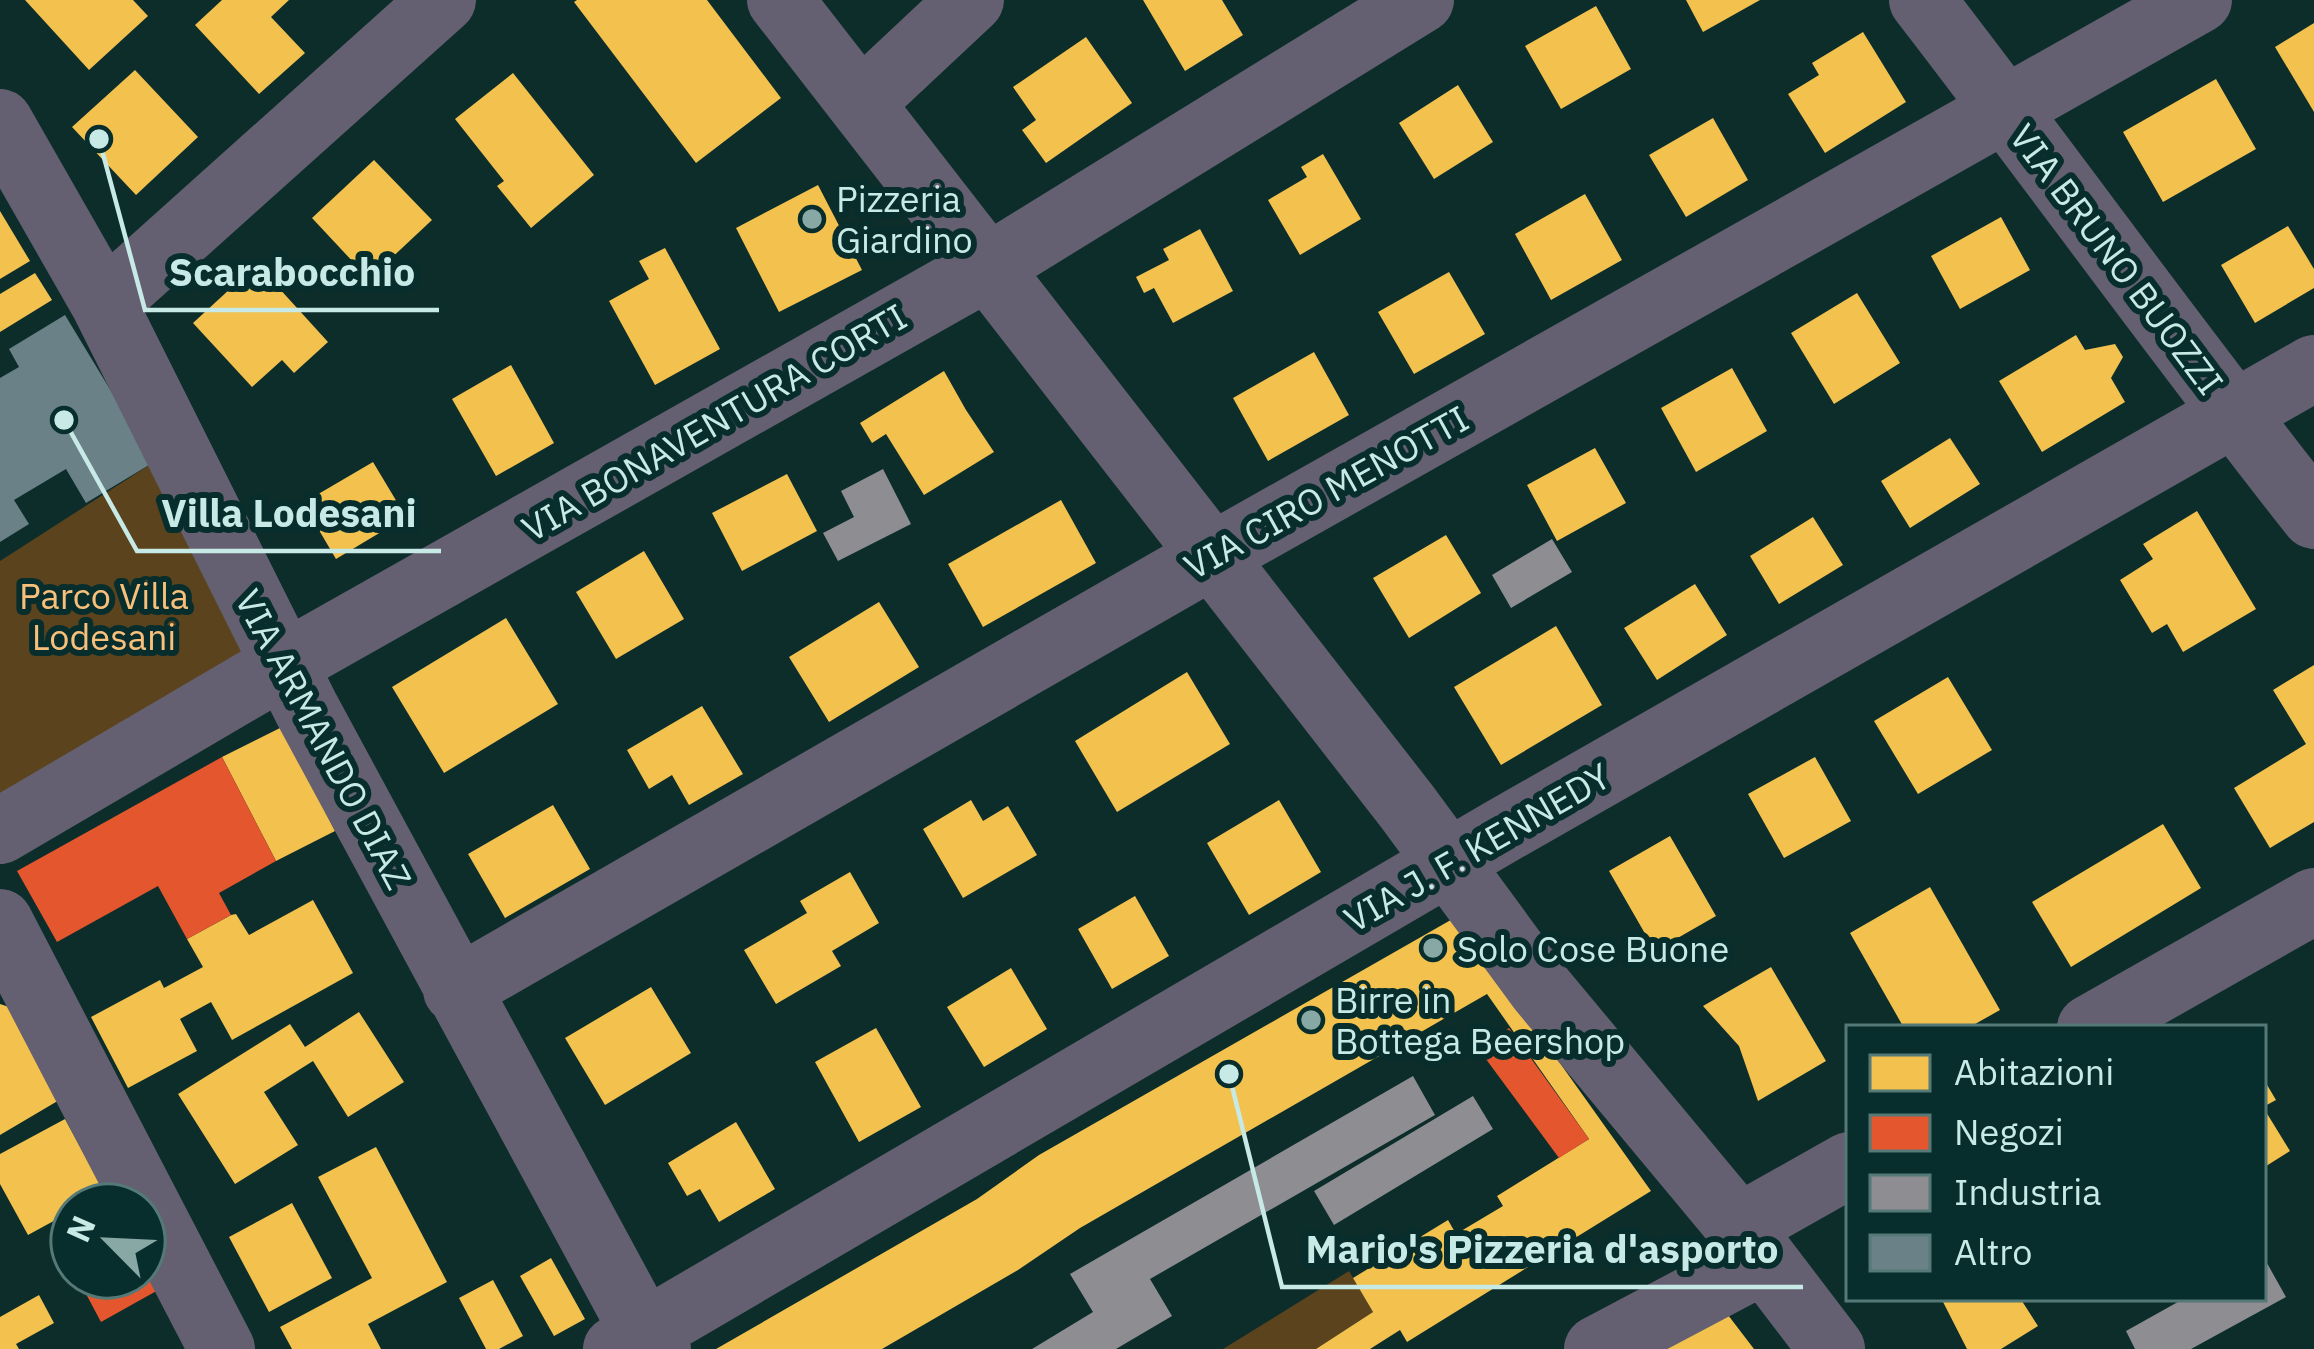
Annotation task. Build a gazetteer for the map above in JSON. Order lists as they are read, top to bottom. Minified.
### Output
{"streets":{"street":["VIA BRUNO BUOZZI","VIA BONAVENTURA CORTI","VIA CIRO MENOTTI","VIA ARMANDO DIAZ","VIA J. F. KENNEDY"]},"crossings":[["VIA BRUNO BUOZZI","VIA CIRO MENOTTI"],["VIA BRUNO BUOZZI","VIA J. F. KENNEDY"],["VIA BONAVENTURA CORTI","VIA ARMANDO DIAZ"],["VIA CIRO MENOTTI","VIA ARMANDO DIAZ"],["VIA ARMANDO DIAZ","VIA J. F. KENNEDY"]],"parks":["Parco Villa Lodesani"],"places":["Scarabocchio","Pizzeria Giardino","Villa Lodesani","Solo Cose Buone","Birre in Bottega Beershop","Mario's Pizzeria d'asporto"],"legend":["Abitazioni","Negozi","Industria","Altro"],"north":"top left"}
